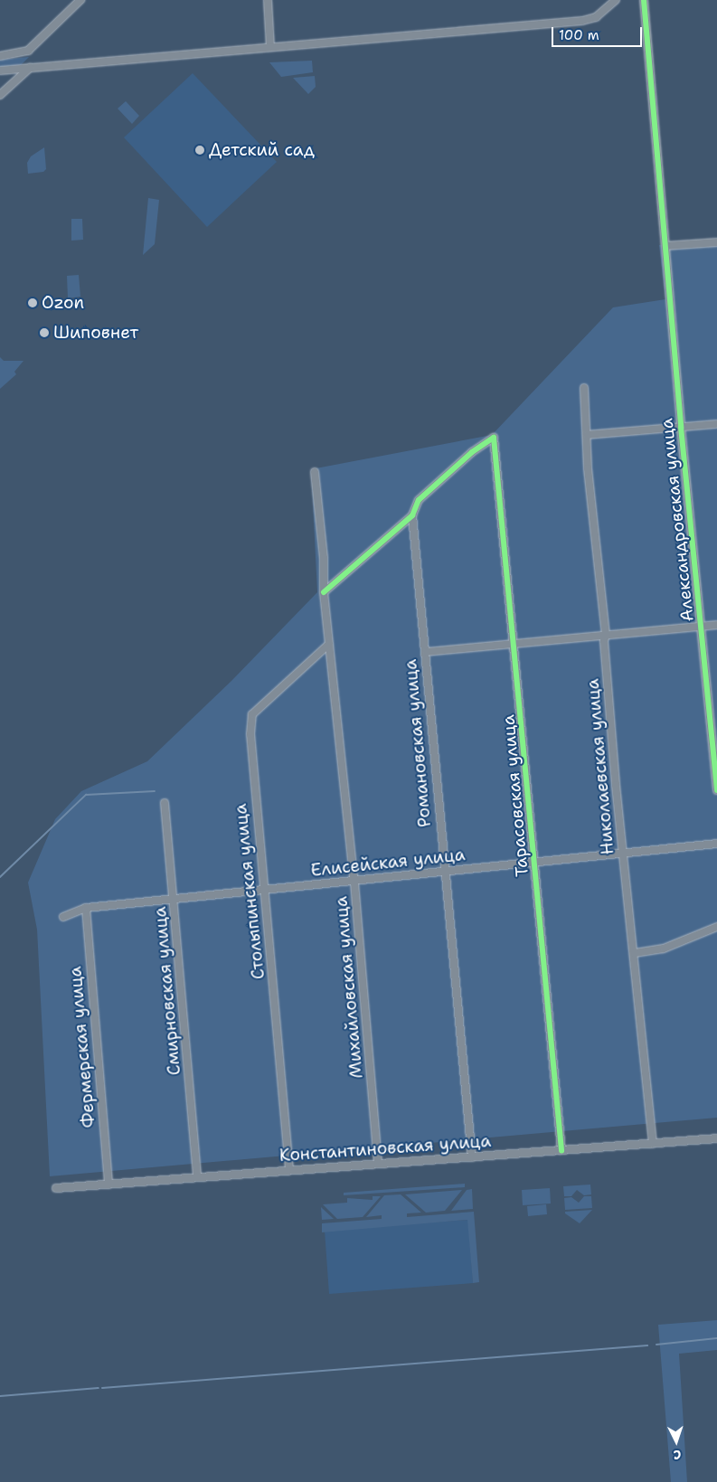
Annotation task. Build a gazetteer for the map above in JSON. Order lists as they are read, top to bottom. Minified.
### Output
{"streets":{"street":["Александровская улица","Романовская улица","Николаевская улица","Тарасовская улица","Елисейская улица","Столыпинская улица","Михайловская улица","Смирновская улица","Фермерская улица","Константиновская улица"]},"crossings":[["Романовская улица","Тарасовская улица"],["Романовская улица","Елисейская улица"],["Романовская улица","Константиновская улица"],["Николаевская улица","Елисейская улица"],["Николаевская улица","Константиновская улица"],["Тарасовская улица","Елисейская улица"],["Тарасовская улица","Константиновская улица"],["Елисейская улица","Столыпинская улица"],["Елисейская улица","Михайловская улица"],["Елисейская улица","Смирновская улица"],["Елисейская улица","Фермерская улица"],["Столыпинская улица","Михайловская улица"],["Столыпинская улица","Константиновская улица"],["Михайловская улица","Константиновская улица"],["Смирновская улица","Константиновская улица"],["Фермерская улица","Константиновская улица"]],"places":["Детский сад","Ozon","Шиповнет"],"scale_bar":"100 m","north":"bottom"}
